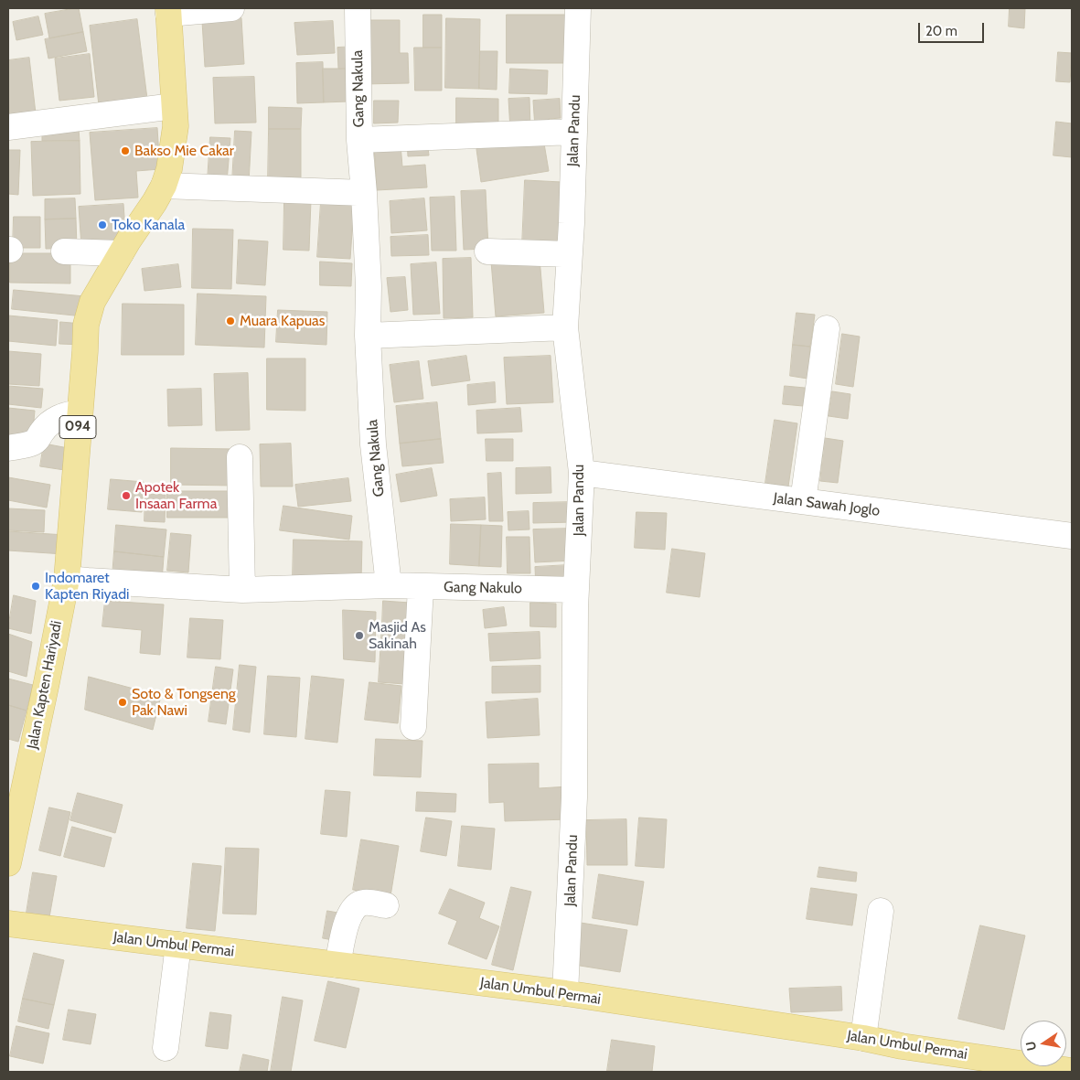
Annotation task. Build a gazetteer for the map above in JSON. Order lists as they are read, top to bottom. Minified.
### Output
{"streets":{"main road":["094","Jalan Kapten Hariyadi","Jalan Umbul Permai"],"street":["Gang Nakula","Jalan Pandu","Jalan Sawah Joglo","Gang Nakulo"]},"crossings":[["Gang Nakula","Gang Nakulo"],["Jalan Pandu","Jalan Sawah Joglo"],["Jalan Pandu","Gang Nakulo"],["Jalan Pandu","Jalan Umbul Permai"]],"places":["Bakso Mie Cakar","Toko Kanala","Muara Kapuas","Apotek Insaan Farma","Indomaret Kapten Riyadi","Masjid As Sakinah","Soto & Tongseng Pak Nawi"],"scale_bar":"20 m","north":"left"}
